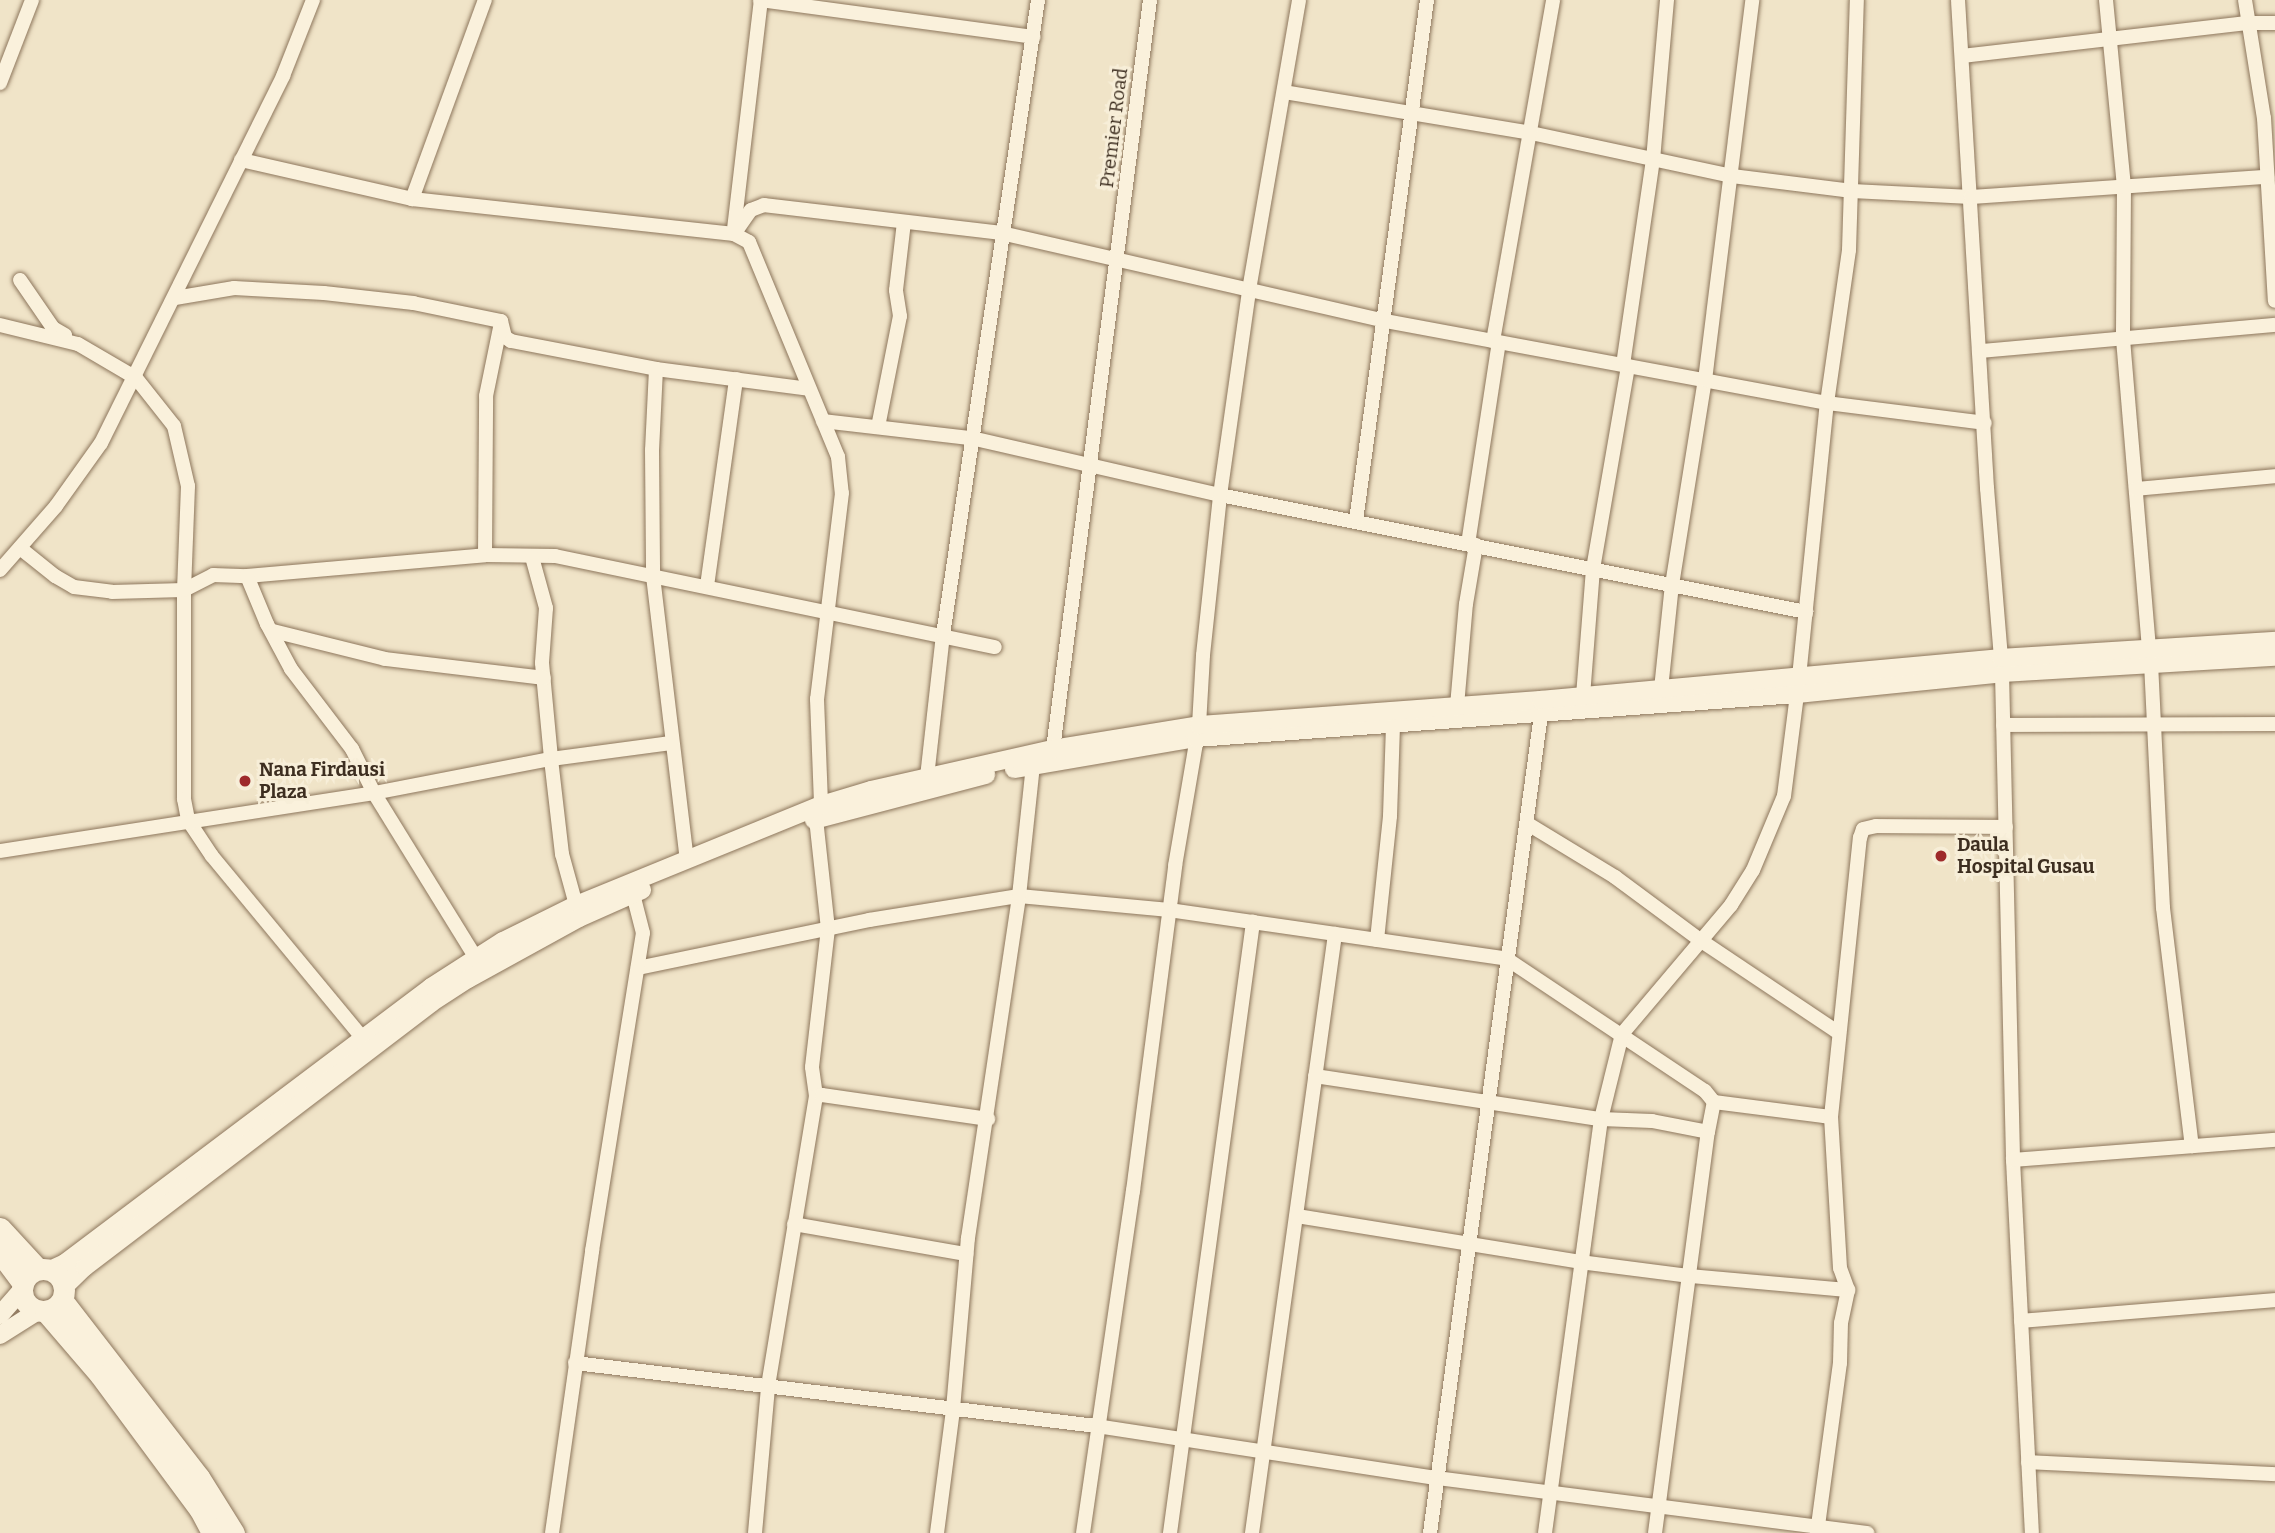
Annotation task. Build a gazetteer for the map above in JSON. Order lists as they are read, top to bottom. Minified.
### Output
{"streets":{"street":["Premier Road"]},"places":["Nana Firdausi Plaza","Daula Hospital Gusau"]}
